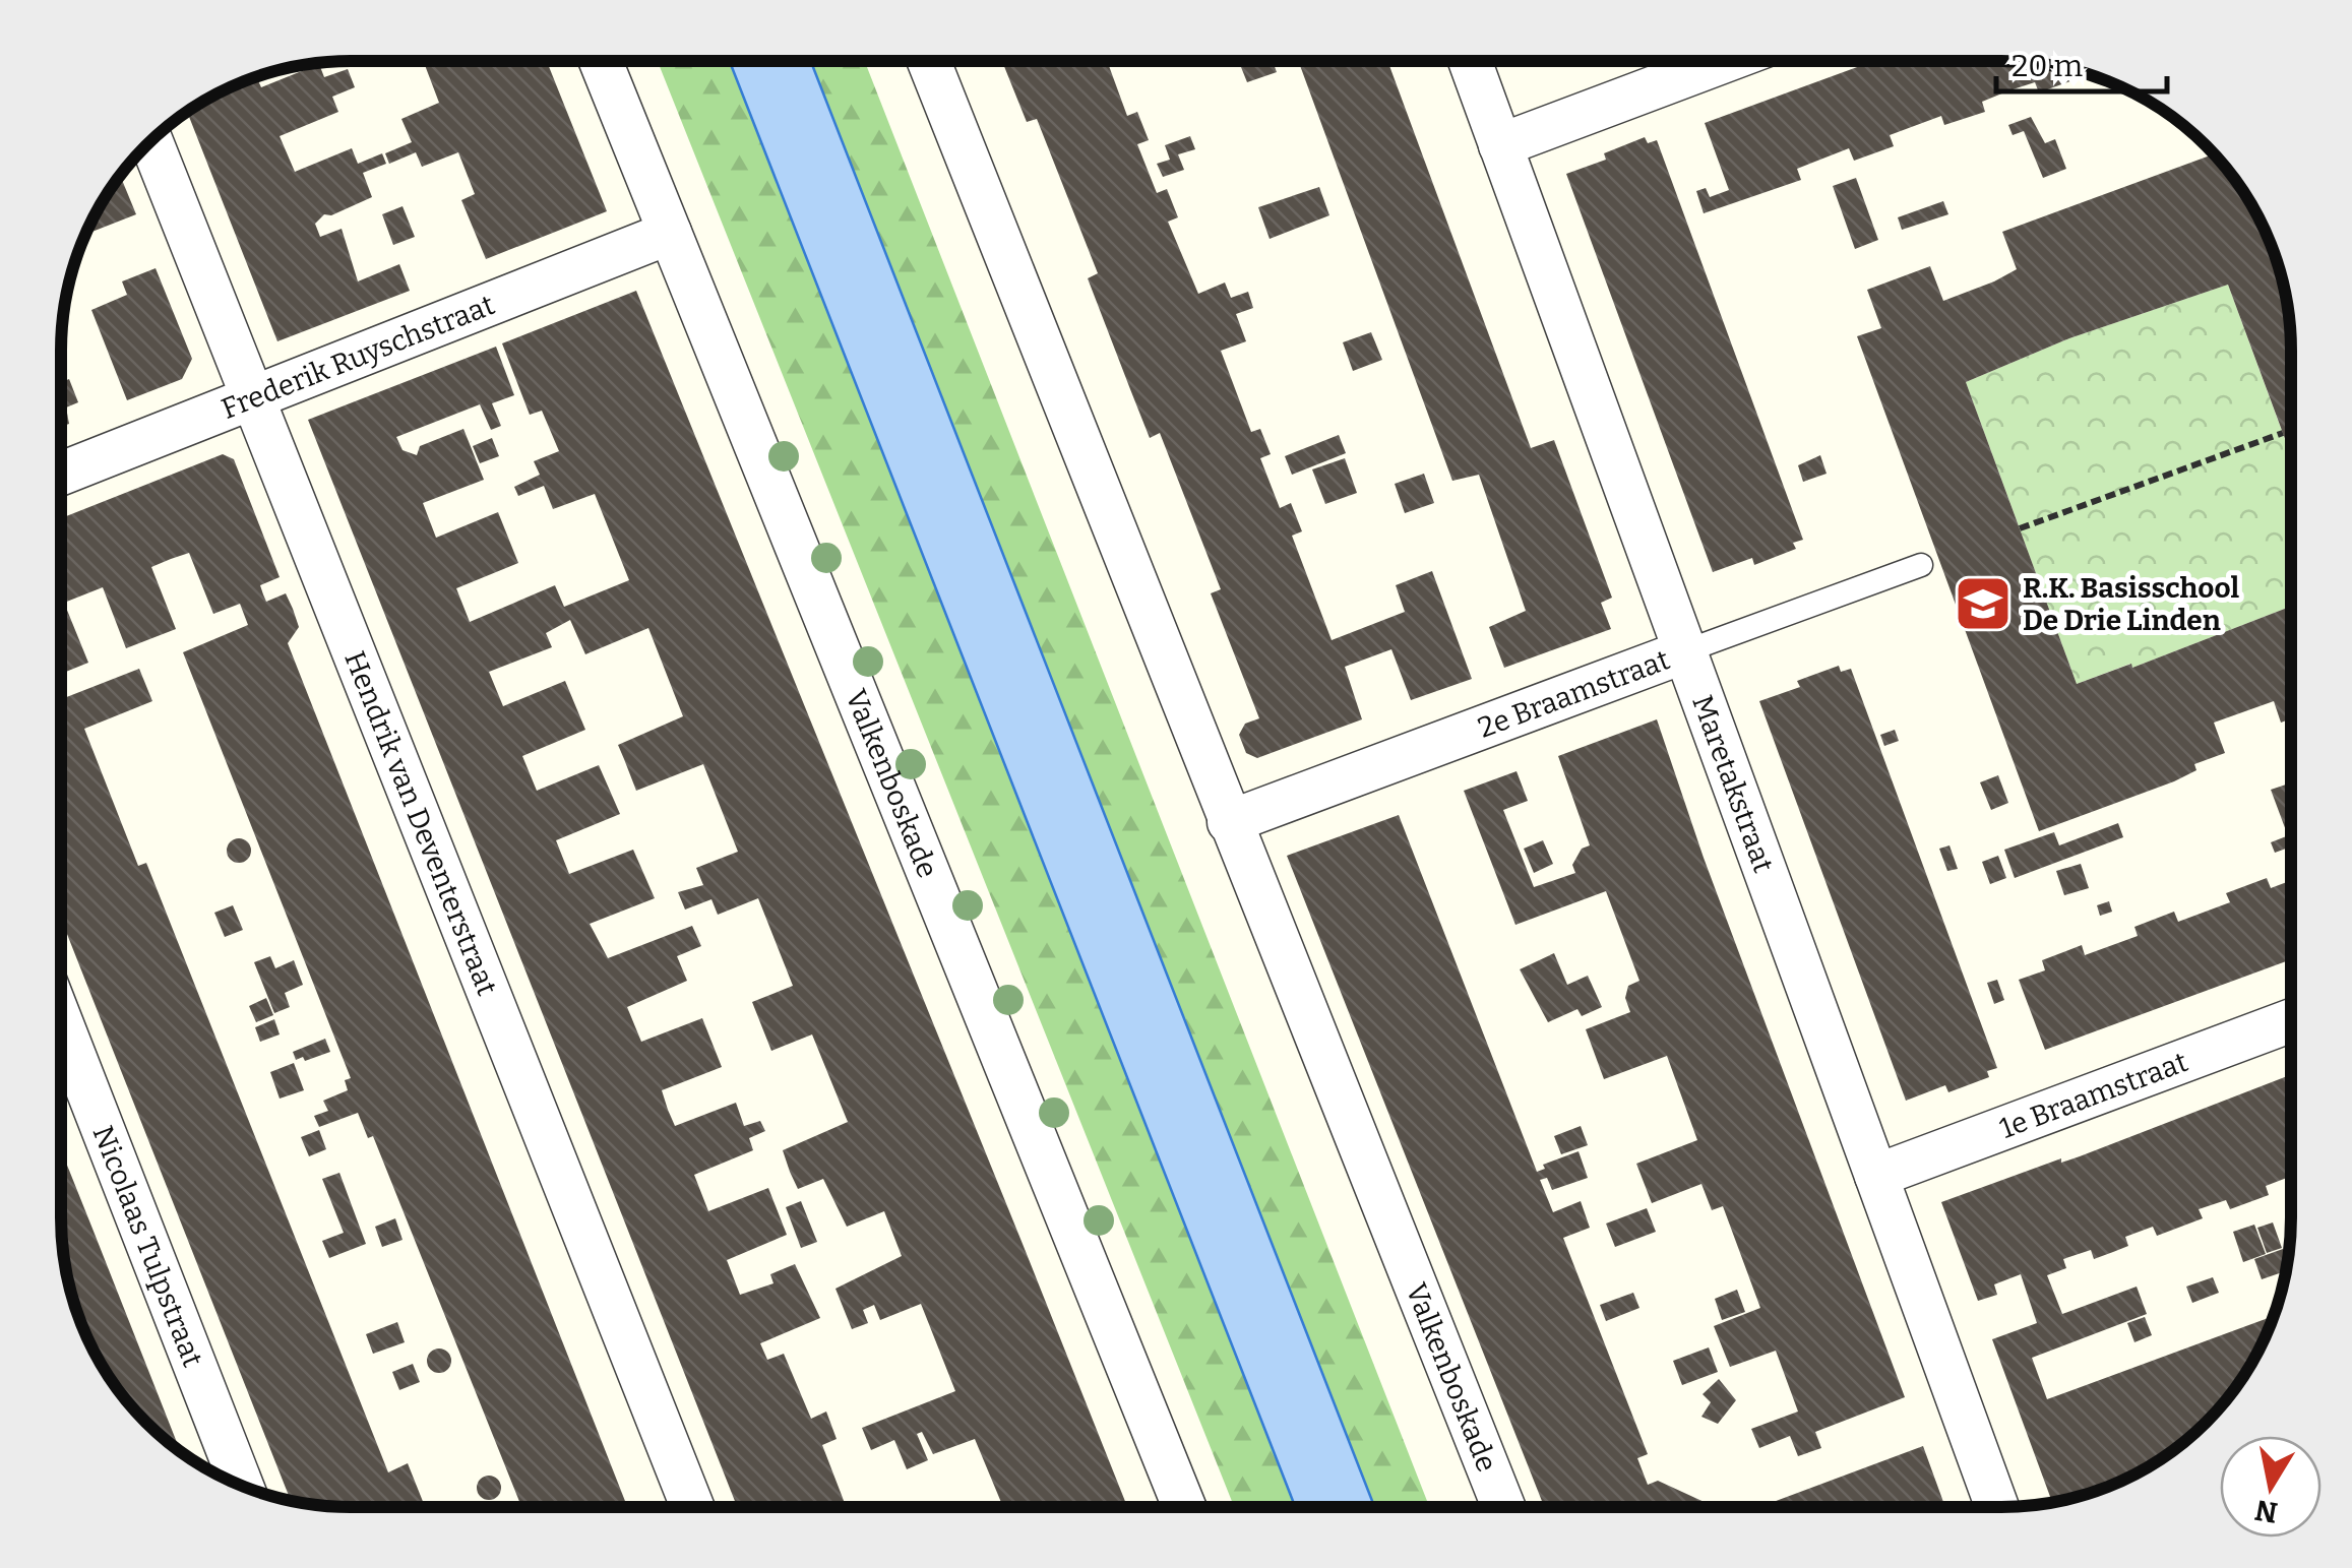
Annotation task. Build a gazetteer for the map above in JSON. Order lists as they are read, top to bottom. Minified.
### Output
{"streets":{"street":["Frederik Ruyschstraat","2e Braamstraat","Valkenboskade","Maretakstraat","Hendrik van Deventerstraat","1e Braamstraat","Nicolaas Tulpstraat"]},"crossings":[["Frederik Ruyschstraat","Valkenboskade"],["Frederik Ruyschstraat","Hendrik van Deventerstraat"],["2e Braamstraat","Valkenboskade"],["2e Braamstraat","Maretakstraat"],["Maretakstraat","1e Braamstraat"]],"places":{"school or university":["R.K. Basisschool De Drie Linden"]},"scale_bar":"20 m","north":"bottom"}
